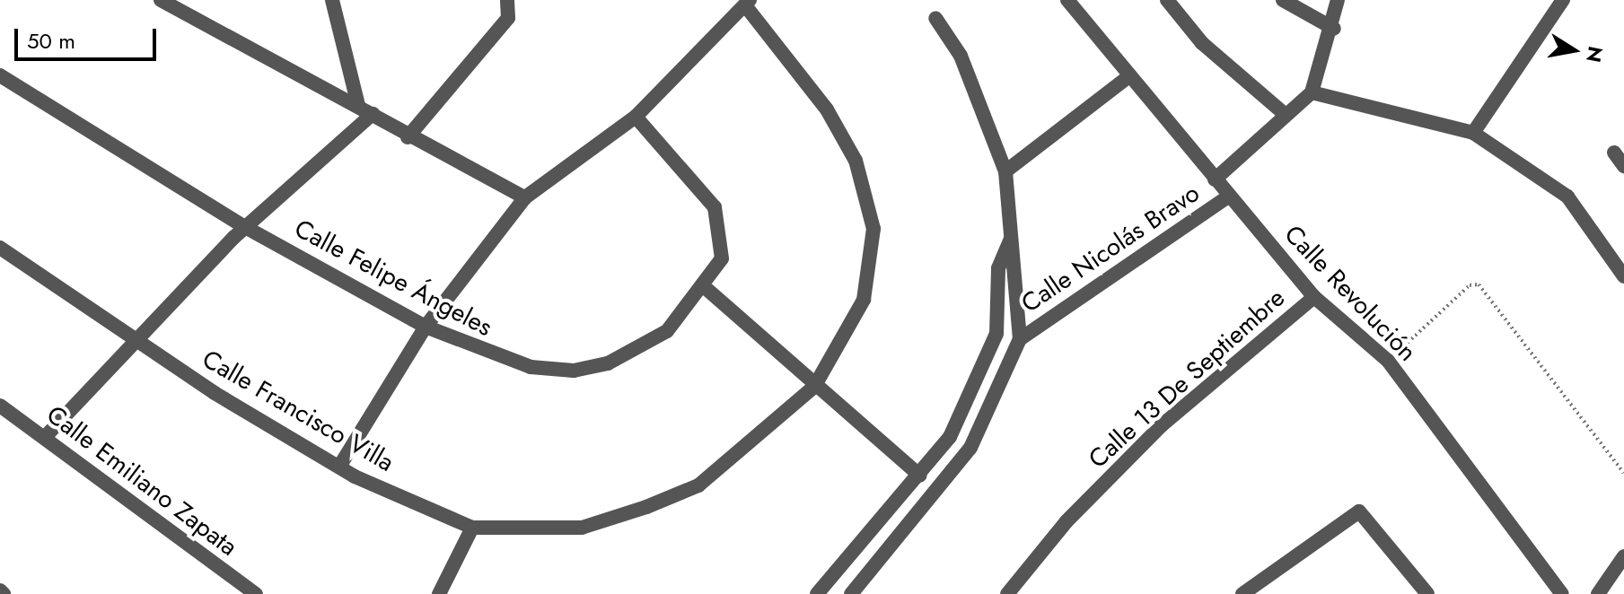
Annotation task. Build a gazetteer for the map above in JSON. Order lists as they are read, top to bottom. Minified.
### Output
{"streets":{"street":["Calle Nicolás Bravo","Calle Felipe Ángeles","Calle Revolución","Calle 13 De Septiembre","Calle Francisco Villa","Calle Emiliano Zapata"]},"crossings":[["Calle Nicolás Bravo","Calle Revolución"],["Calle Revolución","Calle 13 De Septiembre"]],"scale_bar":"50 m","north":"right"}
